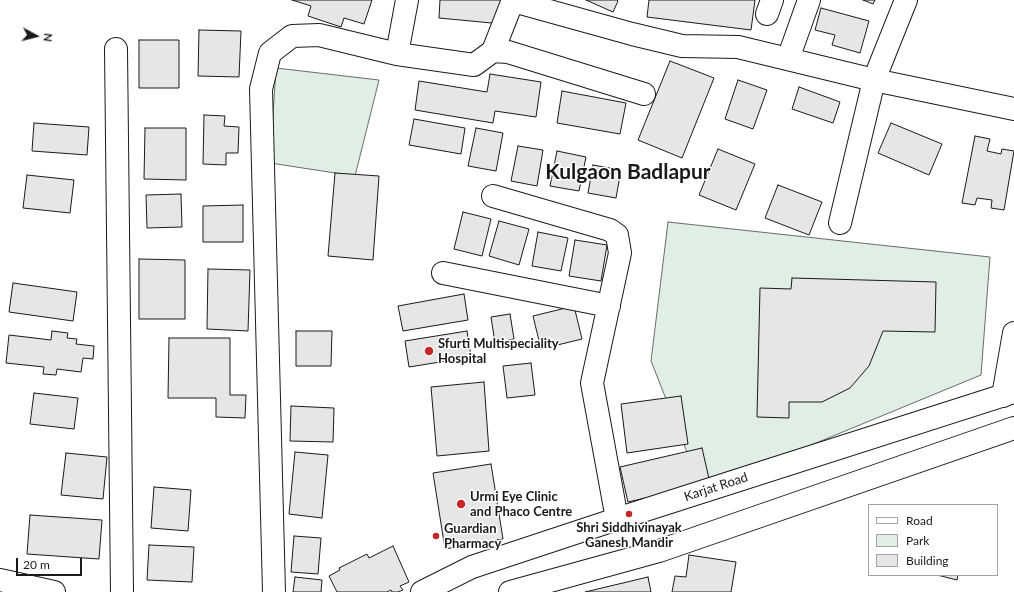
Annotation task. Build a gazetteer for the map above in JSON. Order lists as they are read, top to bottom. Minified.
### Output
{"streets":{"street":["Karjat Road"]},"districts":["Kulgaon Badlapur"],"places":["Sfurti Multispeciality Hospital","Urmi Eye Clinic and Phaco Centre","Shri Siddhivinayak Ganesh Mandir","Guardian Pharmacy"],"legend":["Road","Park","Building"],"scale_bar":"20 m","north":"right"}
